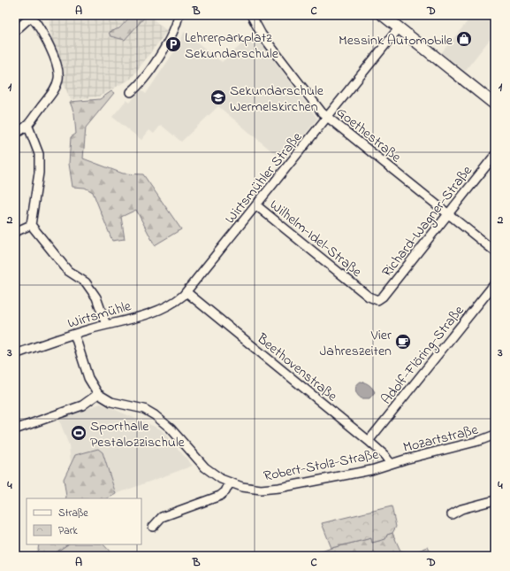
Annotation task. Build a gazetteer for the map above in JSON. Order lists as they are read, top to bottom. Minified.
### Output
{"streets":{"street":["Goethestraße","Wirtsmühler Straße","Richard-Wagner-Straße","Wilhelm-Idel-Straße","Wirtsmühle","Adolf-Flöring-Straße","Beethovenstraße","Mozartstraße","Robert-Stolz-Straße"]},"crossings":[["Goethestraße","Wirtsmühler Straße"],["Goethestraße","Richard-Wagner-Straße"],["Wirtsmühler Straße","Wilhelm-Idel-Straße"],["Wirtsmühler Straße","Wirtsmühle"],["Wirtsmühler Straße","Beethovenstraße"],["Richard-Wagner-Straße","Wilhelm-Idel-Straße"],["Wirtsmühle","Beethovenstraße"],["Adolf-Flöring-Straße","Beethovenstraße"],["Beethovenstraße","Mozartstraße"],["Beethovenstraße","Robert-Stolz-Straße"],["Mozartstraße","Robert-Stolz-Straße"]],"places":{"shop":["Messink Automobile"],"parking":["Lehrerparkplatz Sekundarschule"],"school or university":["Sekundarschule Wermelskirchen"],"cafe":["Vier Jahreszeiten"],"sports":["Sporthalle Pestalozzischule"]},"legend":["Straße","Park"],"grid":{"columns":["A","B","C","D"],"rows":["1","2","3","4"]}}
